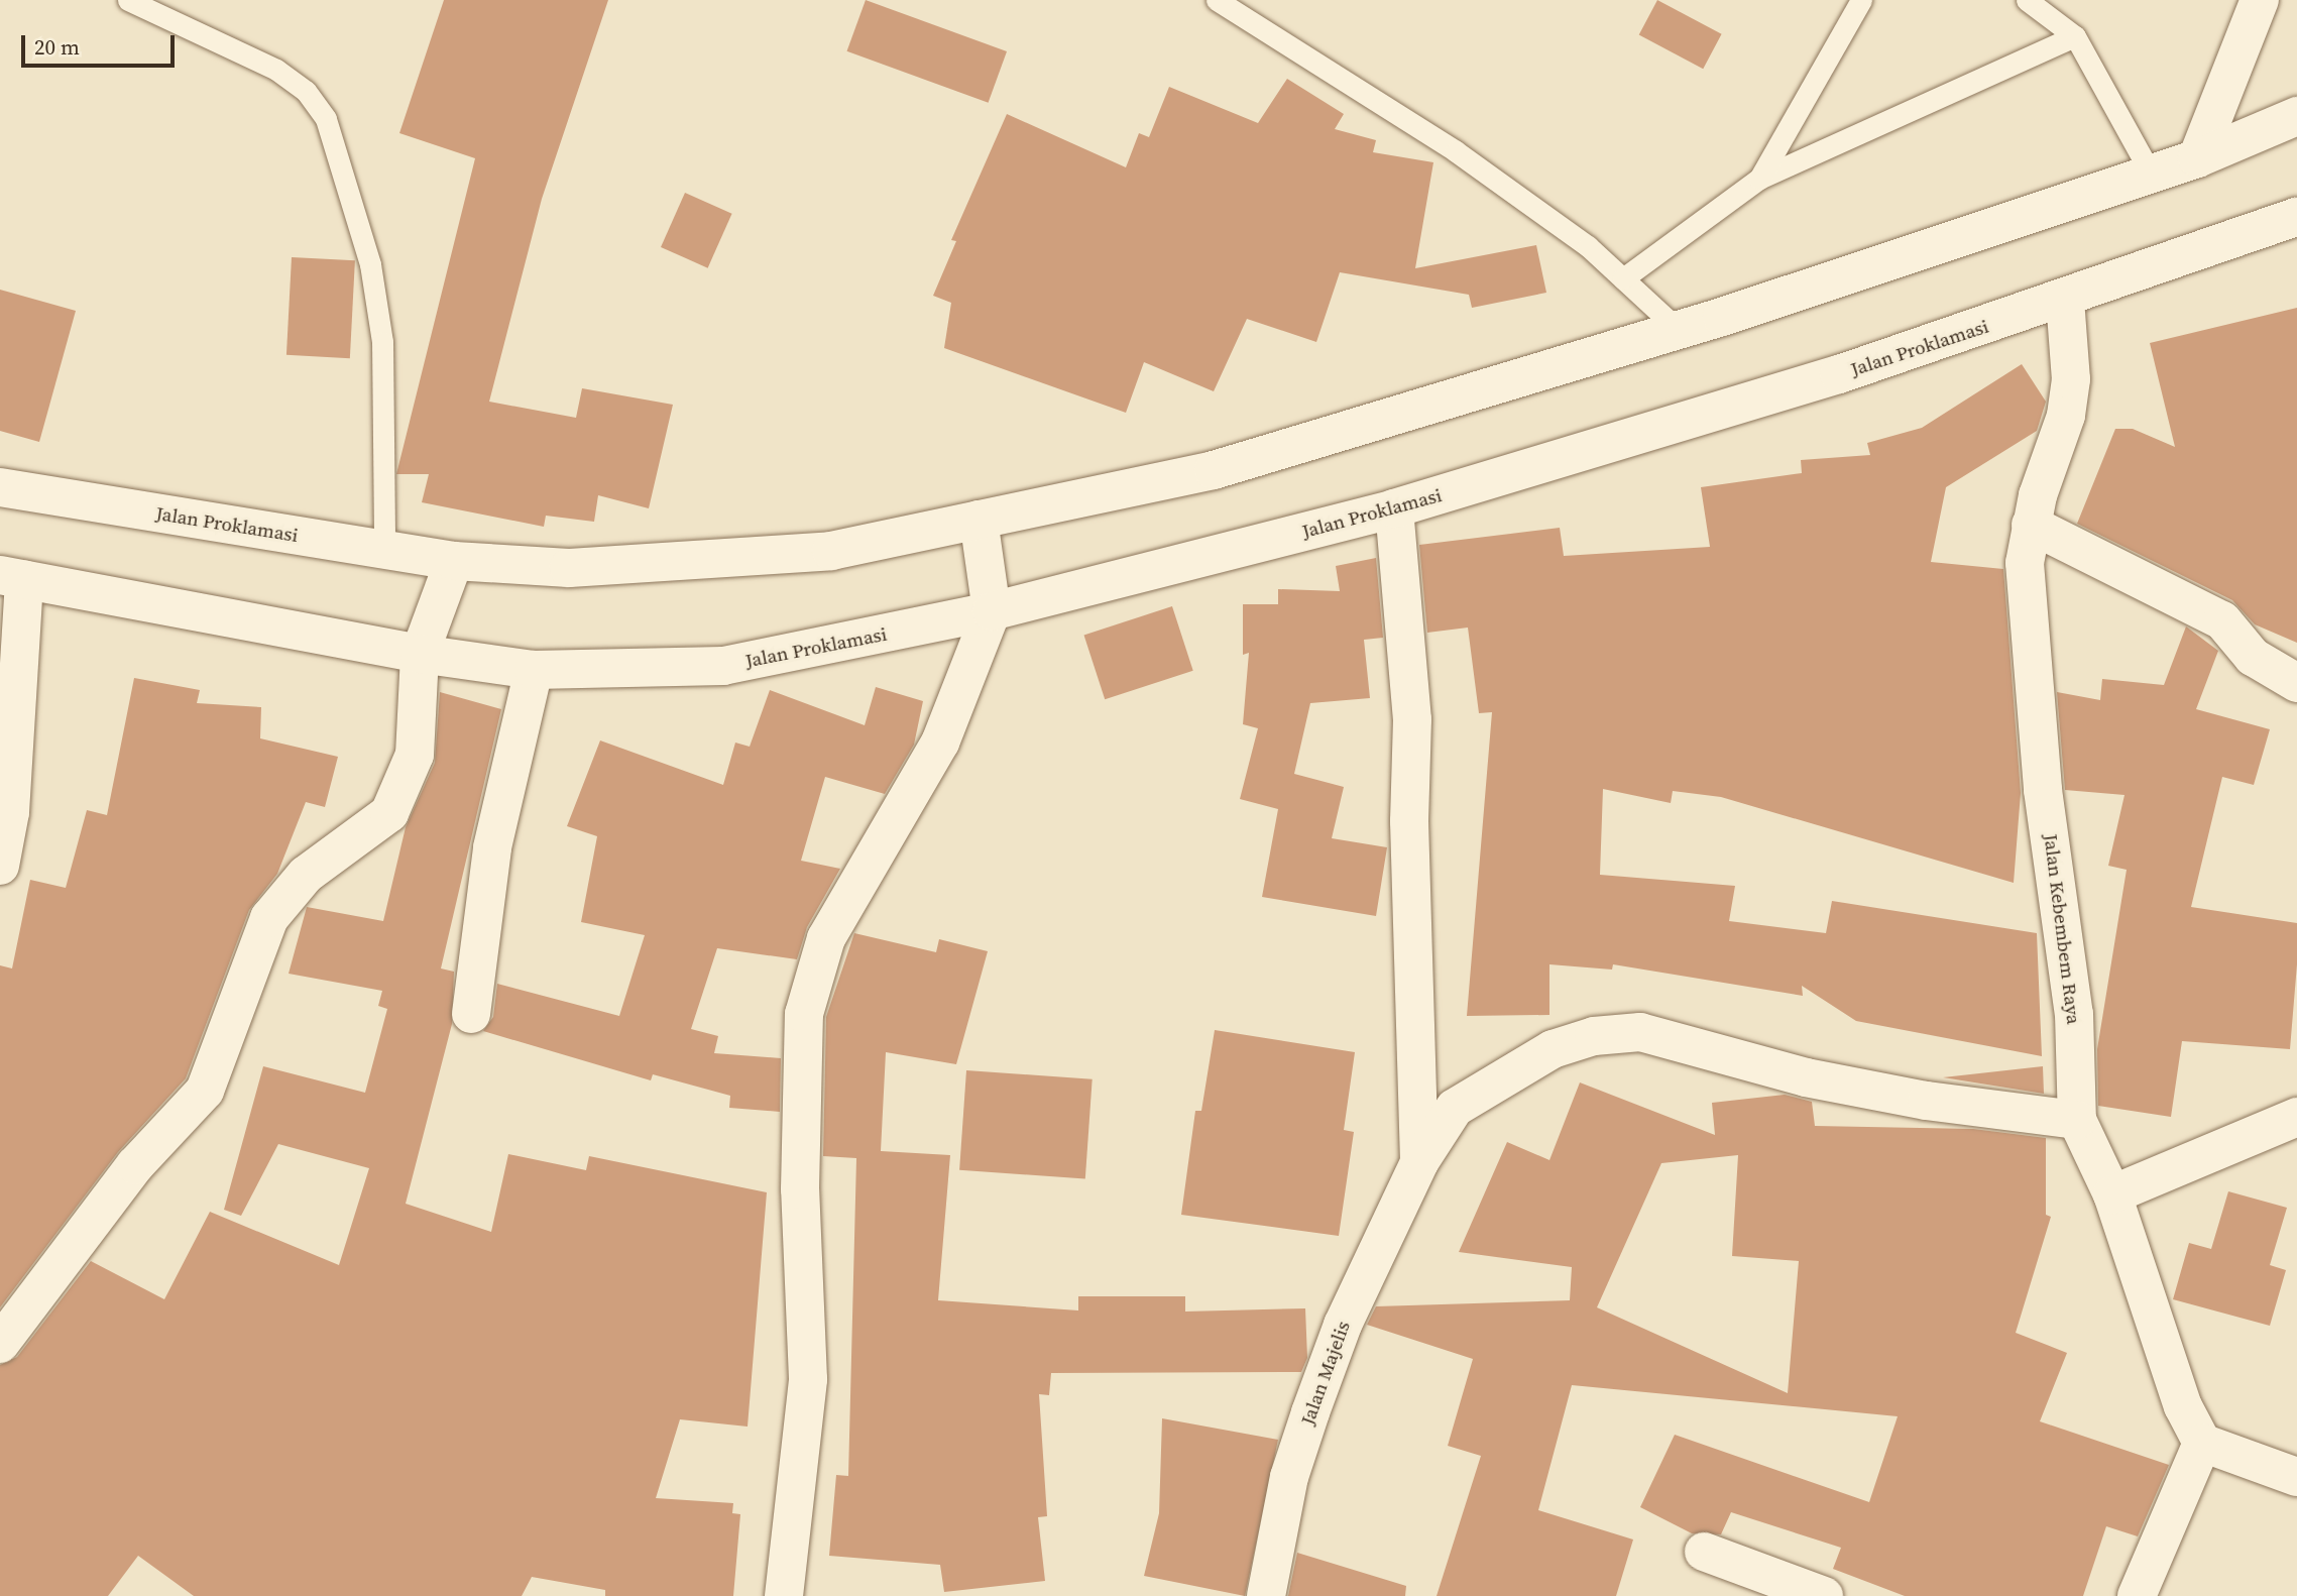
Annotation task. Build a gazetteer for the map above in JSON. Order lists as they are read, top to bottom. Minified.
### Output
{"streets":{"street":["Jalan Proklamasi","Jalan Kebembem Raya","Jalan Majelis"]},"crossings":[["Jalan Proklamasi","Jalan Kebembem Raya"],["Jalan Kebembem Raya","Jalan Majelis"]],"scale_bar":"20 m"}
